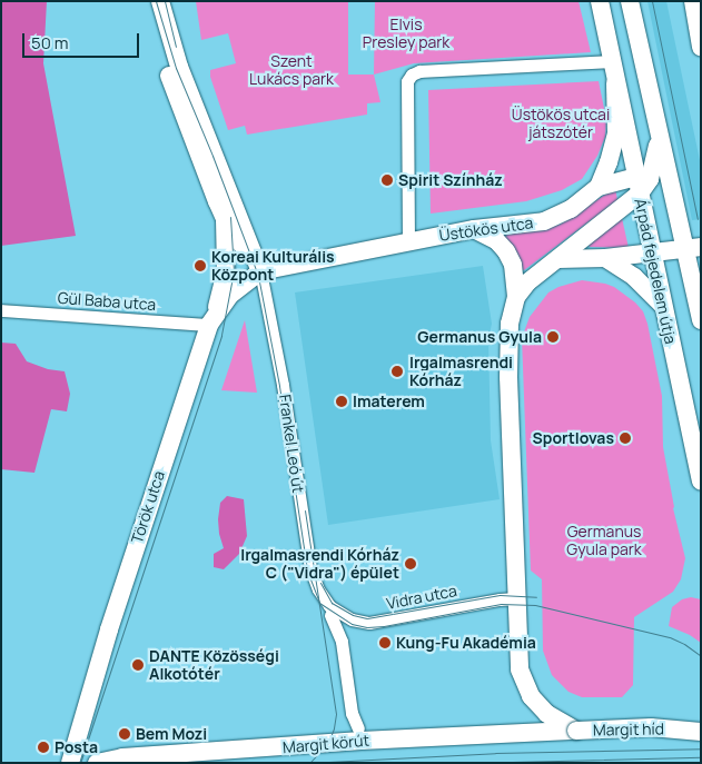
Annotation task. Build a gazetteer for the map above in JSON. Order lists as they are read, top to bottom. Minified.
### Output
{"streets":{"main road":["Üstökös utca","Árpád fejedelem útja","Frankel Leó út","Török utca","Margit híd","Margit körút"],"street":["Gül Baba utca","Vidra utca"]},"crossings":[["Üstökös utca","Frankel Leó út"],["Üstökös utca","Török utca"],["Gül Baba utca","Frankel Leó út"],["Gül Baba utca","Török utca"],["Frankel Leó út","Török utca"],["Frankel Leó út","Vidra utca"],["Margit híd","Margit körút"]],"parks":["Elvis Presley park","Szent Lukács park","Üstökös utcai játszótér","Germanus Gyula park"],"places":["Spirit Színház","Koreai Kulturális Központ","Germanus Gyula","Irgalmasrendi Kórház","Imaterem","Sportlovas","Irgalmasrendi Kórház C (\"Vidra\") épület","Kung-Fu Akadémia","DANTE Közösségi Alkotótér","Bem Mozi","Posta"],"scale_bar":"50 m"}
